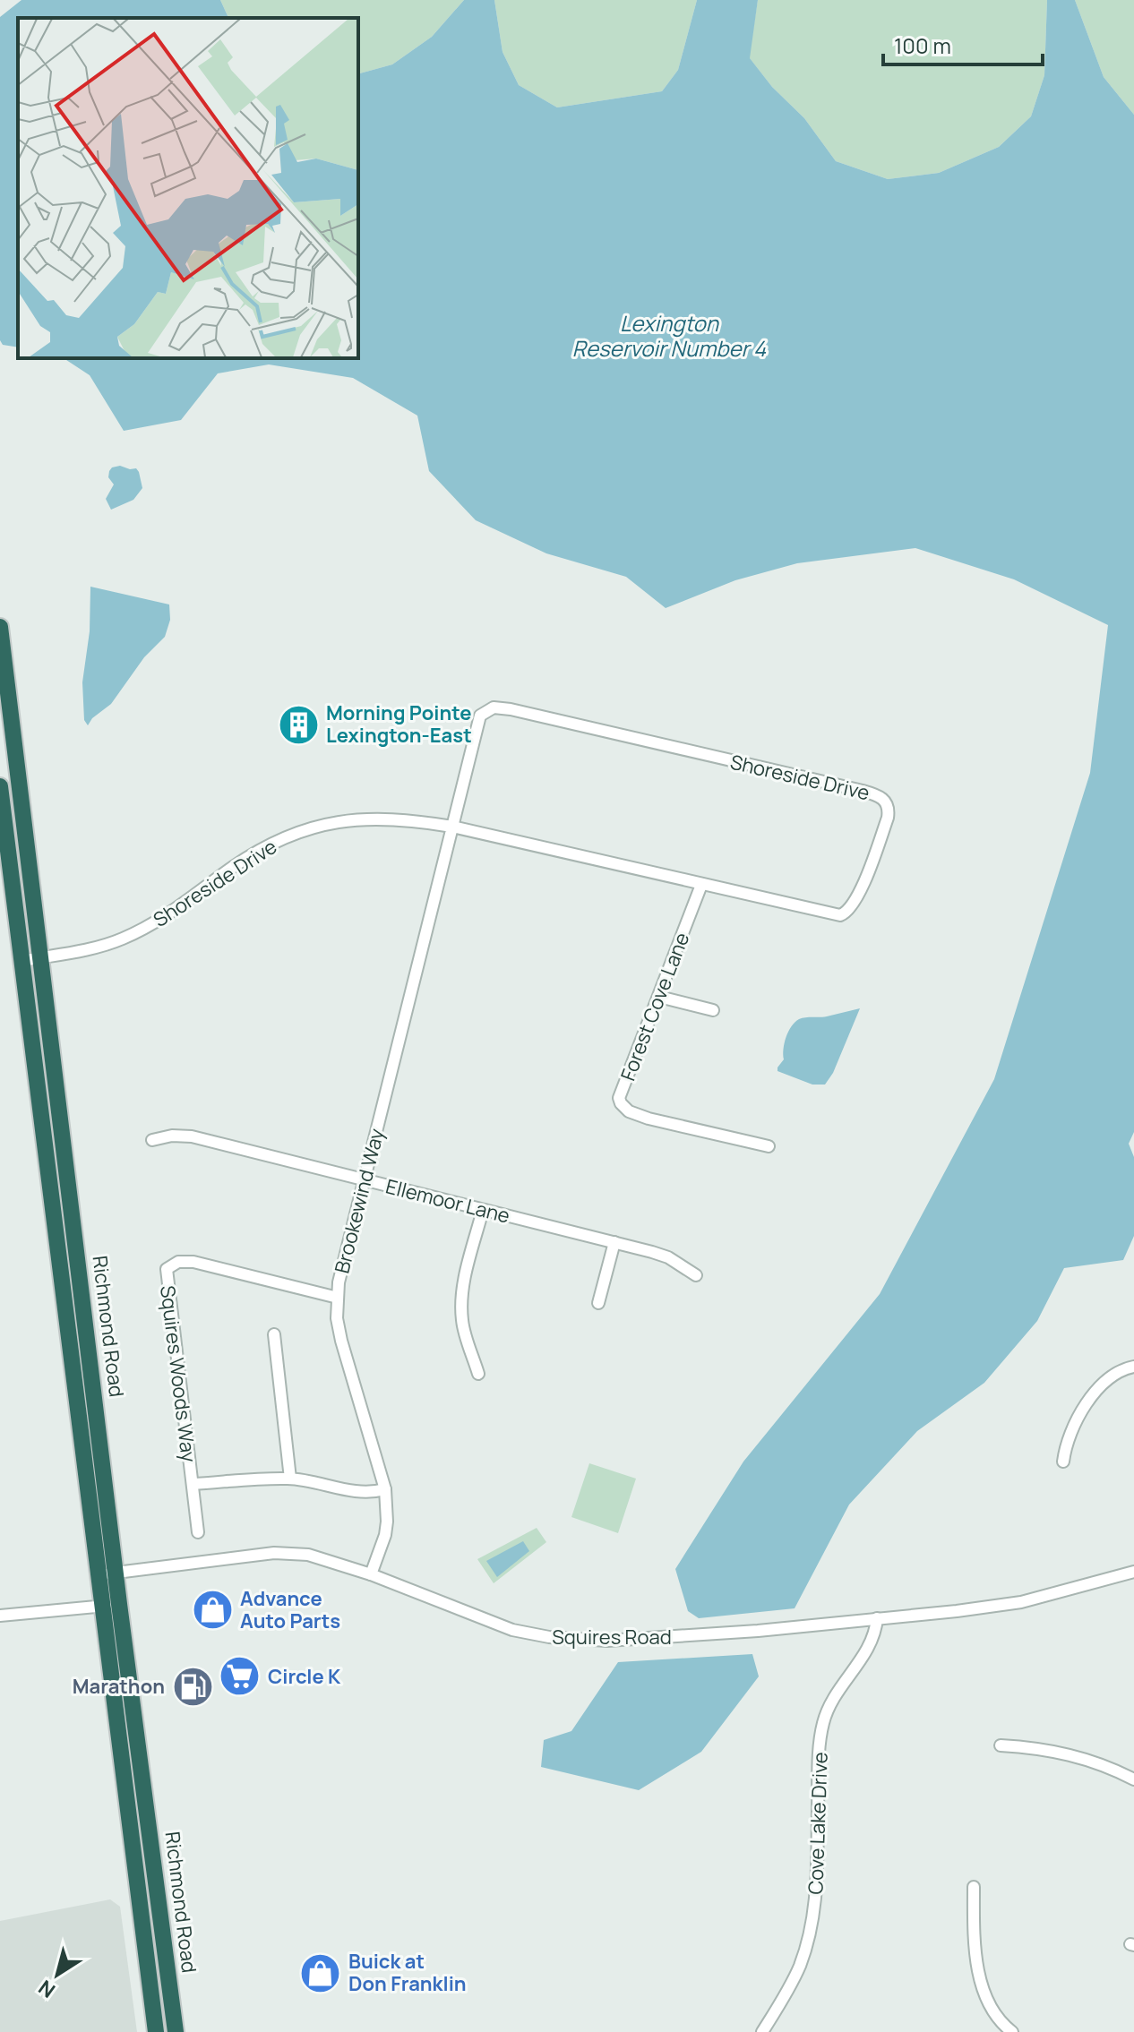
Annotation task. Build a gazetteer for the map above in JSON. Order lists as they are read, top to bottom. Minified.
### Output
{"streets":{"highway":["Richmond Road"],"street":["Shoreside Drive","Forest Cove Lane","Brookewind Way","Ellemoor Lane","Squires Woods Way","Squires Road","Cove Lake Drive"]},"crossings":[["Shoreside Drive","Forest Cove Lane"],["Shoreside Drive","Brookewind Way"],["Shoreside Drive","Richmond Road"],["Brookewind Way","Ellemoor Lane"],["Brookewind Way","Squires Woods Way"],["Brookewind Way","Squires Road"],["Richmond Road","Squires Road"],["Squires Road","Cove Lake Drive"]],"water":["Lexington Reservoir Number 4"],"places":{"building":["Morning Pointe Lexington-East"],"shop":["Advance Auto Parts","Buick at Don Franklin"],"supermarket":["Circle K"],"fuel station":["Marathon"]},"scale_bar":"100 m","north":"bottom left"}
